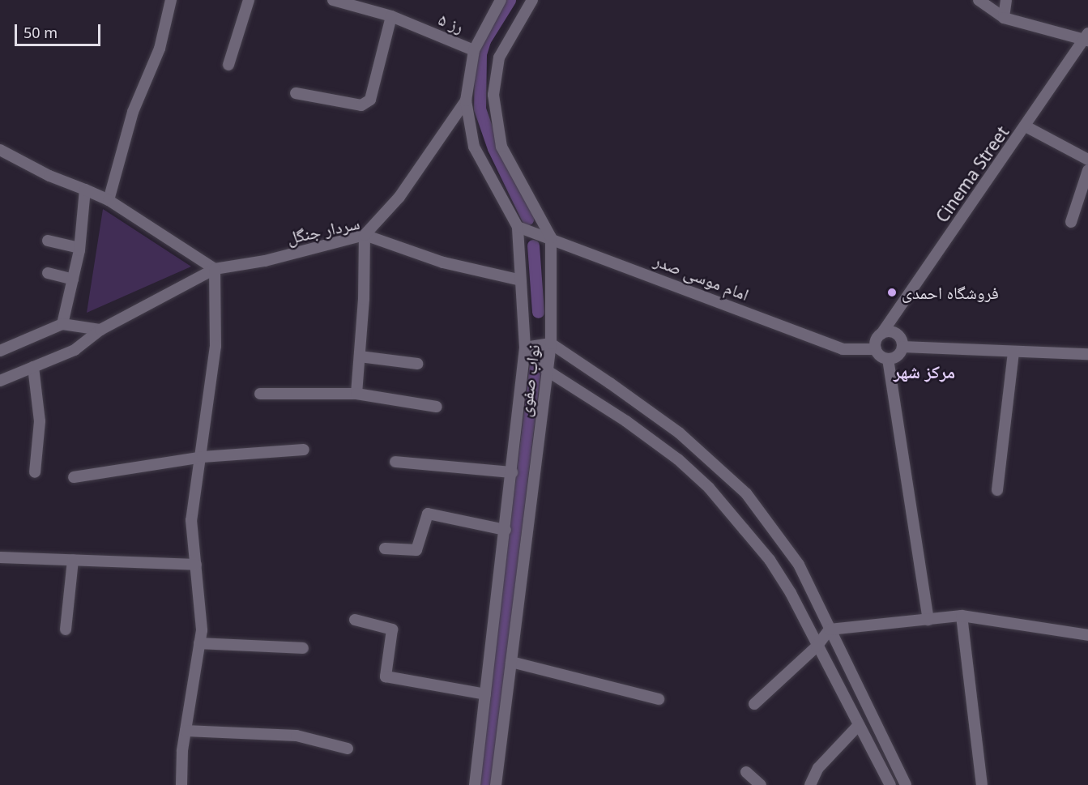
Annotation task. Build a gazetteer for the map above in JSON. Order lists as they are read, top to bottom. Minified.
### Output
{"streets":{"street":["رز ۵","Cinema Street","سردار جنگل","امام موسی صدر","نواب صفوی"]},"crossings":[["رز ۵","نواب صفوی"],["Cinema Street","امام موسی صدر"],["سردار جنگل","نواب صفوی"],["امام موسی صدر","نواب صفوی"]],"districts":["مرکز شهر"],"places":["فروشگاه احمدی"],"scale_bar":"50 m"}
